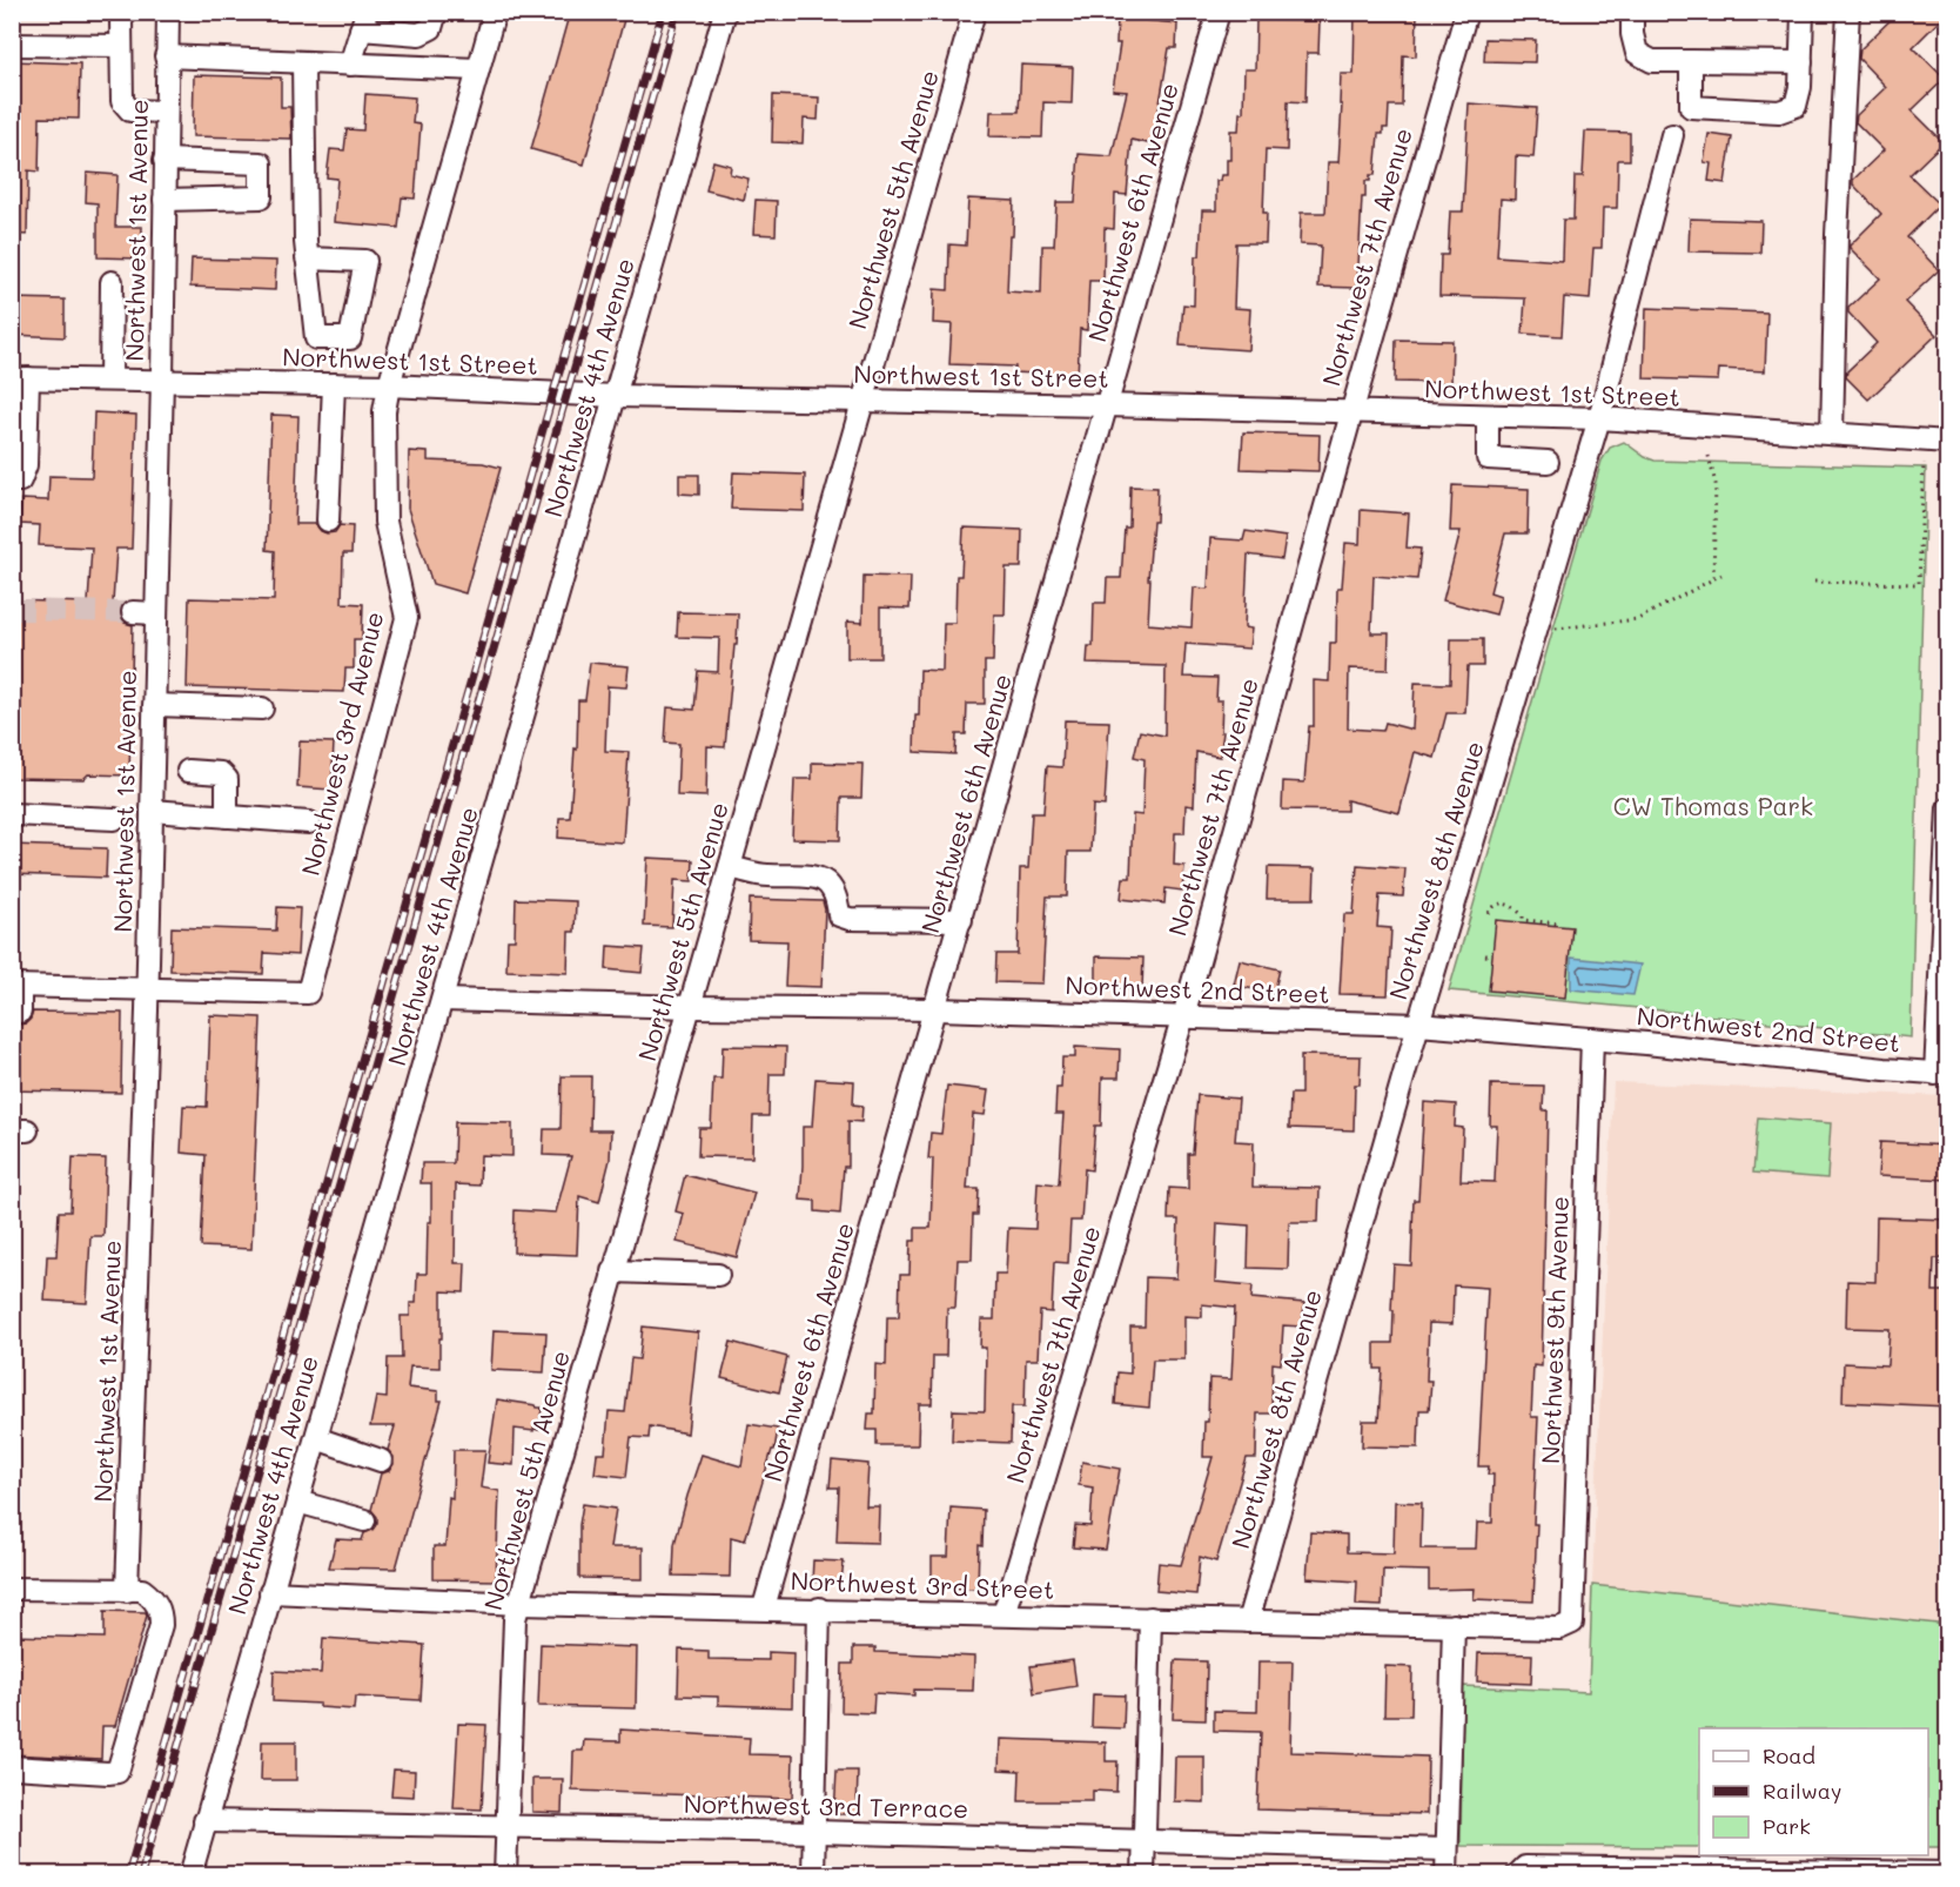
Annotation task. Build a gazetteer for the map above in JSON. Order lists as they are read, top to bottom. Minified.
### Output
{"streets":{"street":["Northwest 5th Avenue","Northwest 6th Avenue","Northwest 1st Avenue","Northwest 7th Avenue","Northwest 1st Street","Northwest 4th Avenue","Northwest 3rd Avenue","Northwest 8th Avenue","Northwest 2nd Street","Northwest 9th Avenue","Northwest 3rd Street","Northwest 3rd Terrace"]},"crossings":[["Northwest 5th Avenue","Northwest 1st Street"],["Northwest 5th Avenue","Northwest 2nd Street"],["Northwest 5th Avenue","Northwest 3rd Street"],["Northwest 5th Avenue","Northwest 3rd Terrace"],["Northwest 6th Avenue","Northwest 1st Street"],["Northwest 6th Avenue","Northwest 2nd Street"],["Northwest 6th Avenue","Northwest 3rd Street"],["Northwest 1st Avenue","Northwest 1st Street"],["Northwest 1st Avenue","Northwest 3rd Avenue"],["Northwest 7th Avenue","Northwest 1st Street"],["Northwest 7th Avenue","Northwest 2nd Street"],["Northwest 7th Avenue","Northwest 3rd Street"],["Northwest 1st Street","Northwest 4th Avenue"],["Northwest 1st Street","Northwest 3rd Avenue"],["Northwest 1st Street","Northwest 8th Avenue"],["Northwest 4th Avenue","Northwest 2nd Street"],["Northwest 4th Avenue","Northwest 3rd Street"],["Northwest 4th Avenue","Northwest 3rd Terrace"],["Northwest 8th Avenue","Northwest 2nd Street"],["Northwest 8th Avenue","Northwest 3rd Street"],["Northwest 2nd Street","Northwest 9th Avenue"],["Northwest 9th Avenue","Northwest 3rd Street"]],"parks":["CW Thomas Park"],"legend":["Road","Railway","Park"]}
